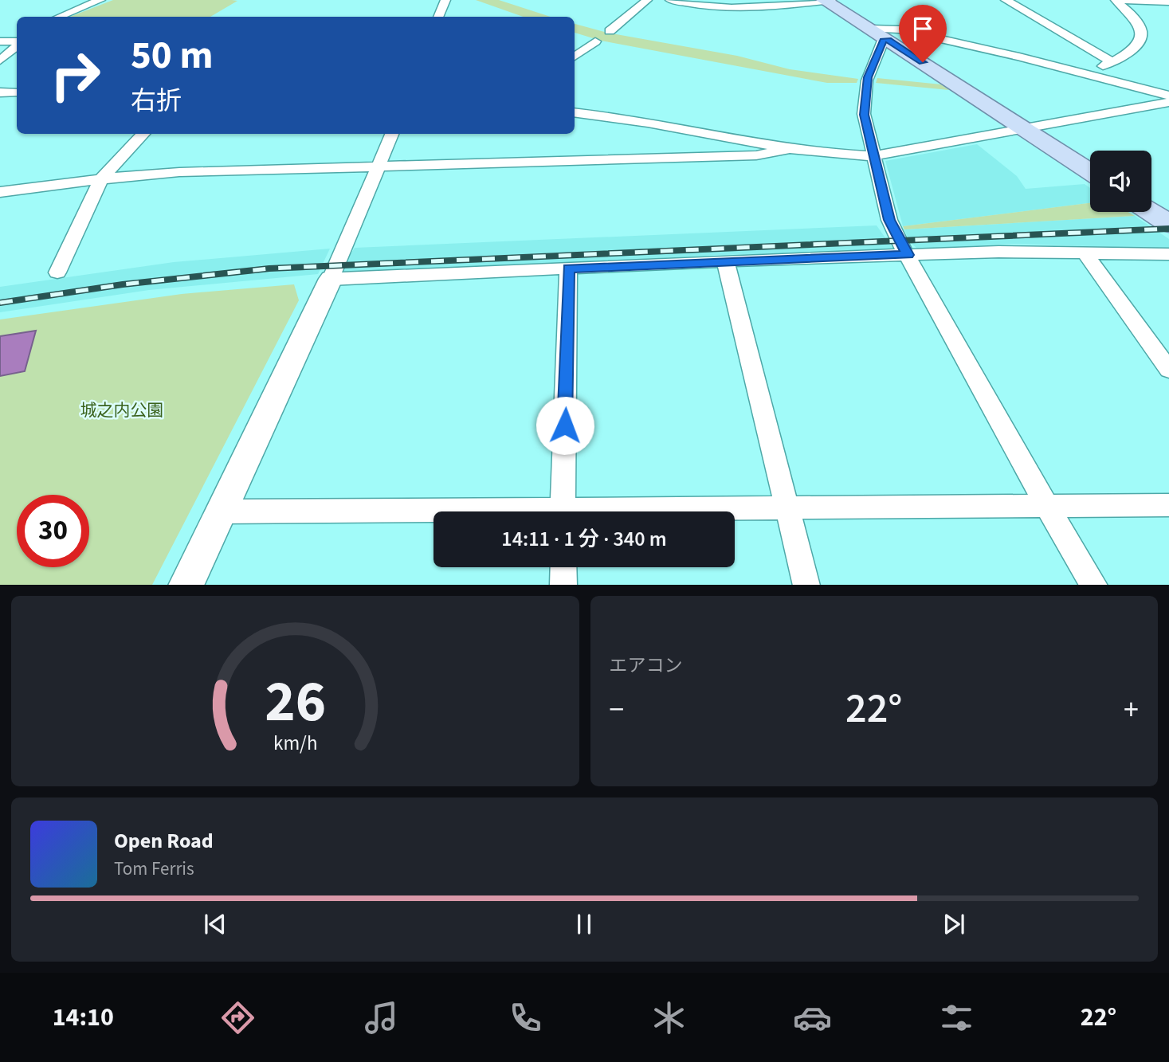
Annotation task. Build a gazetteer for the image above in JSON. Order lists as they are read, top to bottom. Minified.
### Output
{"parks":["城之内公園"],"page":{"turn":["50 m","右折"],"limit":"30","trip":"14:11 · 1 分 · 340 m","tile":"エアコン","heat":["−","22°","+"],"song":["Open Road","Tom Ferris"],"tabs":["14:10","22°"],"gauge":["26","km/h"]}}
